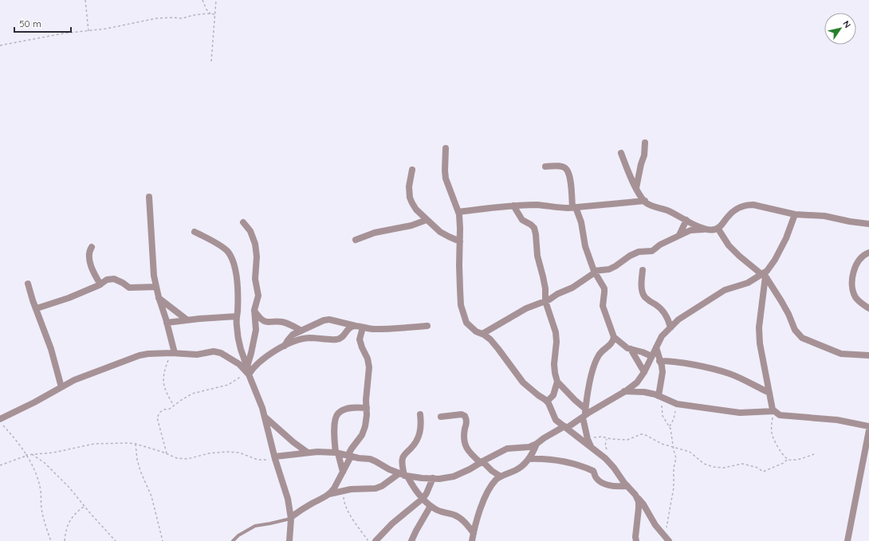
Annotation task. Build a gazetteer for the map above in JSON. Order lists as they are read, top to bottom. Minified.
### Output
{"scale_bar":"50 m","north":"top right"}
